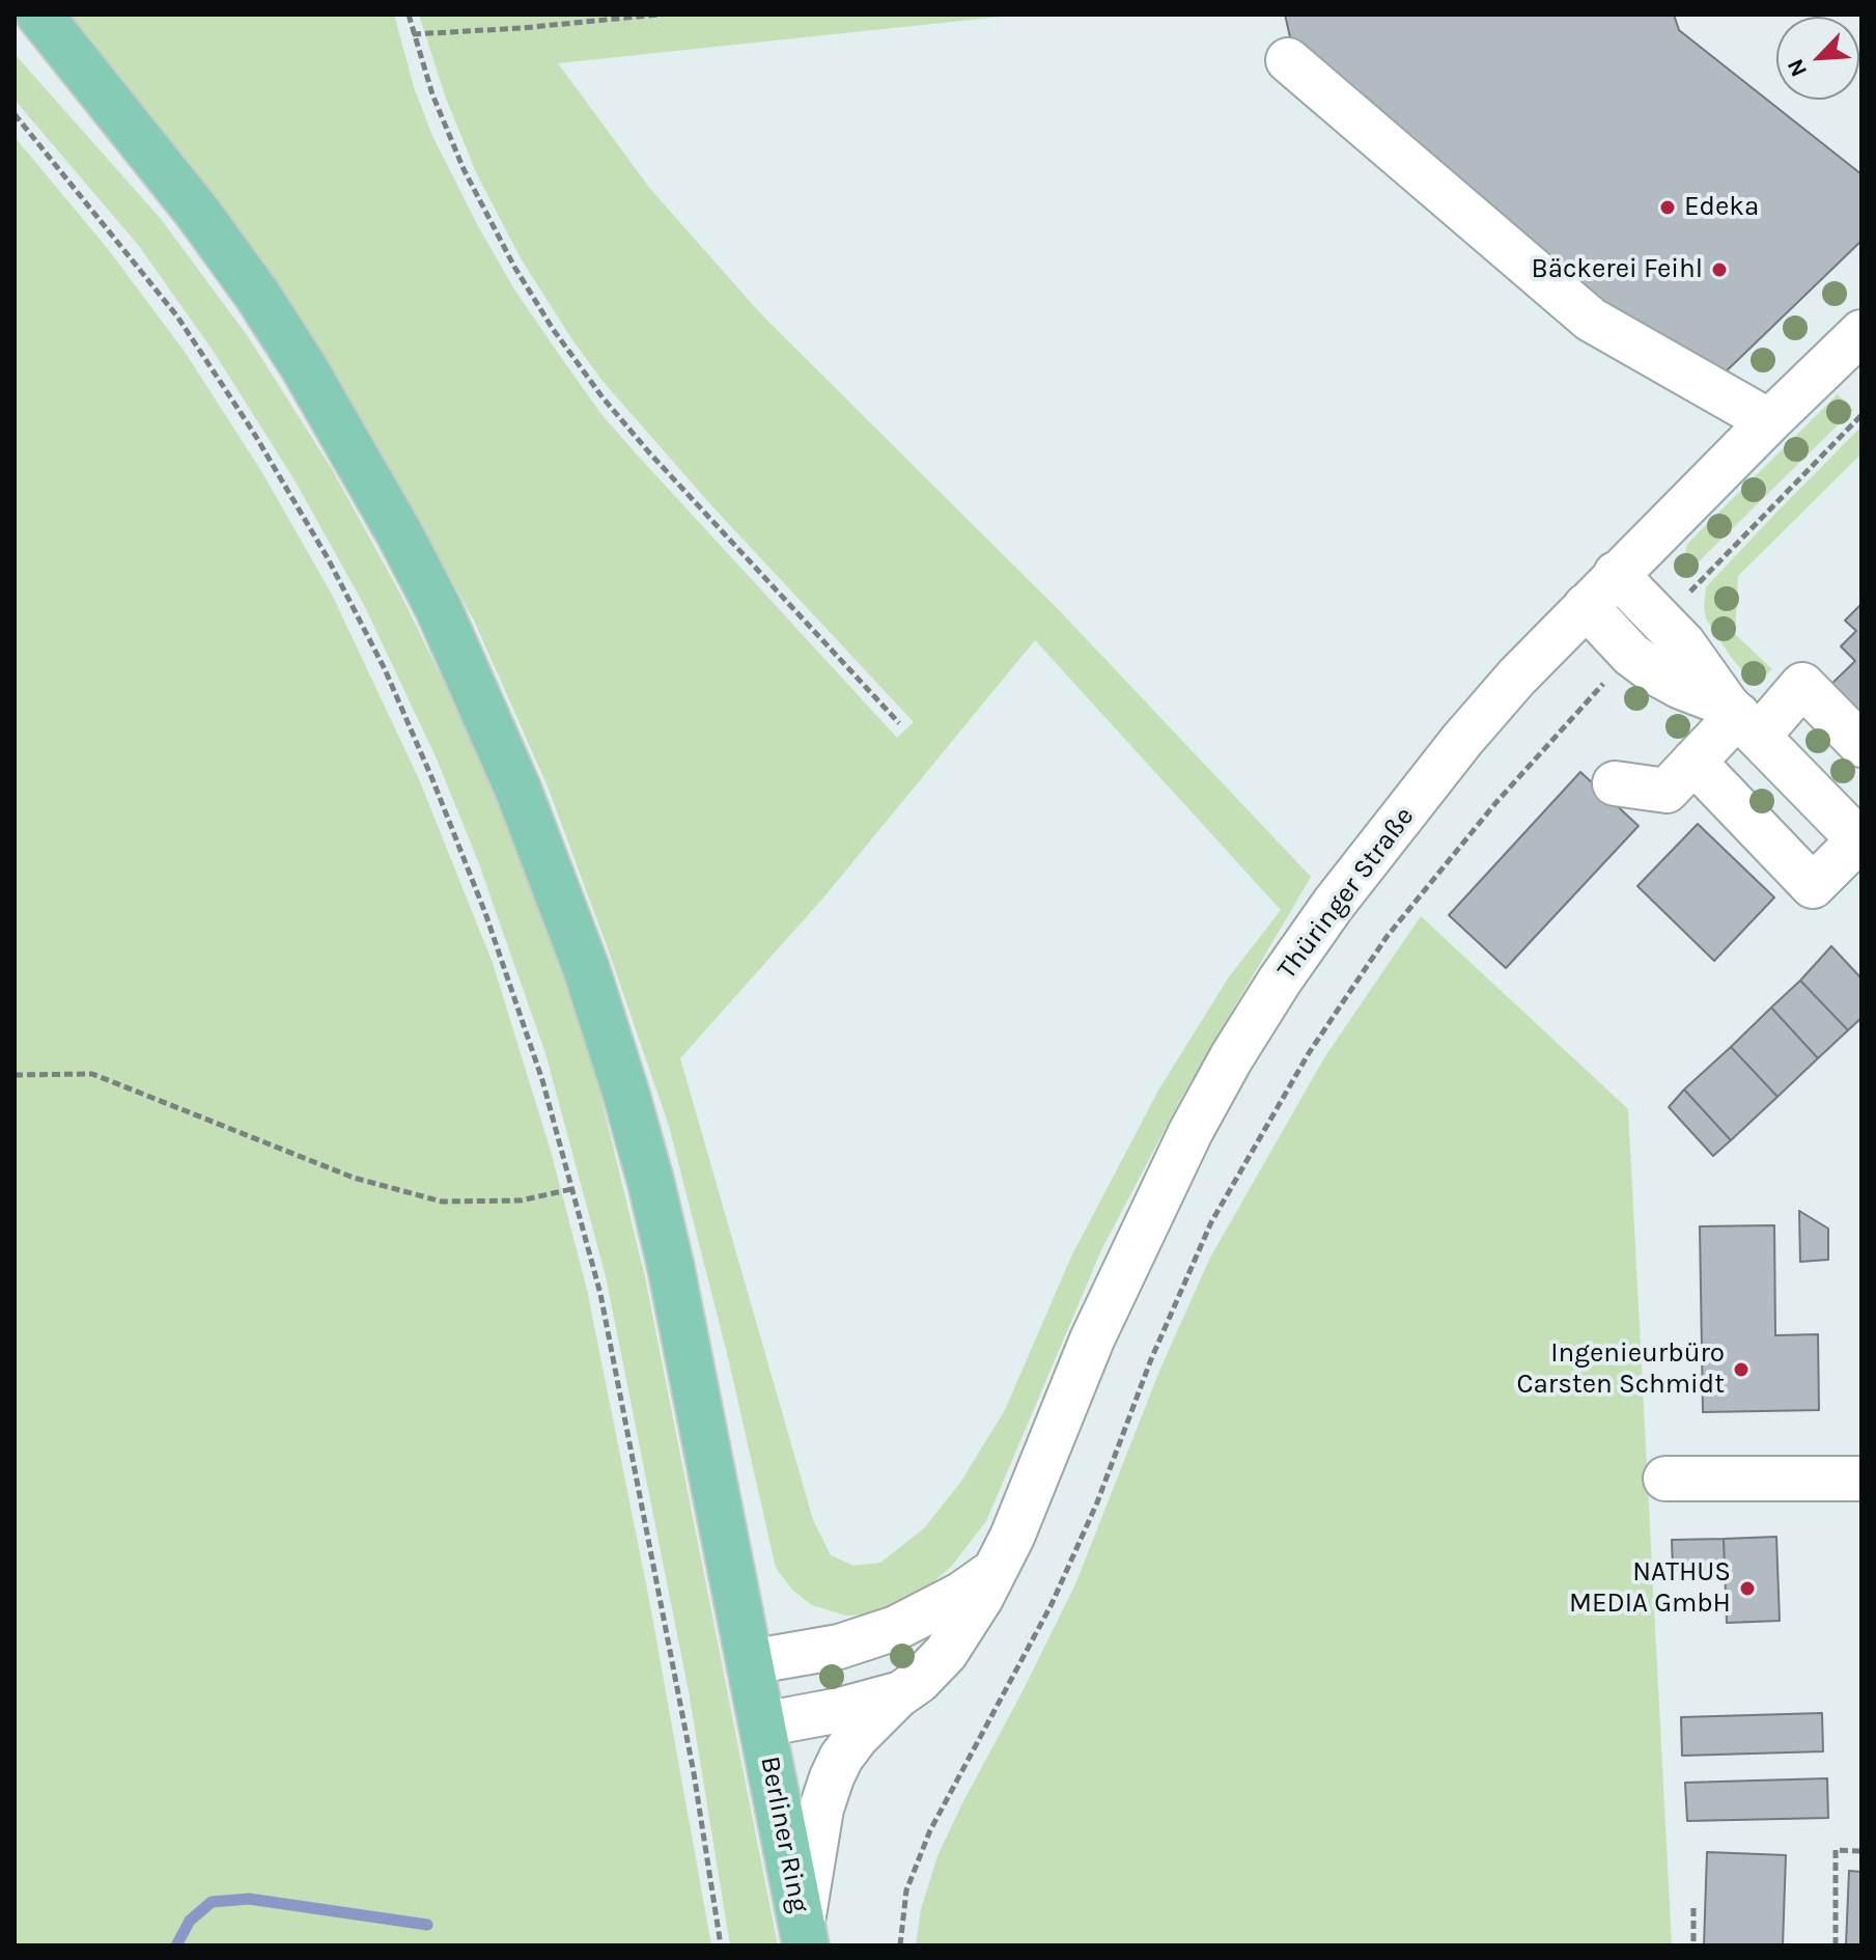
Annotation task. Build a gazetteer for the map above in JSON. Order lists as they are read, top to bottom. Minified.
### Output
{"streets":{"main road":["Berliner Ring"],"street":["Thüringer Straße"]},"crossings":[["Thüringer Straße","Berliner Ring"]],"places":["Edeka","Bäckerei Feihl","Ingenieurbüro Carsten Schmidt","NATHUS MEDIA GmbH"],"north":"bottom left"}
